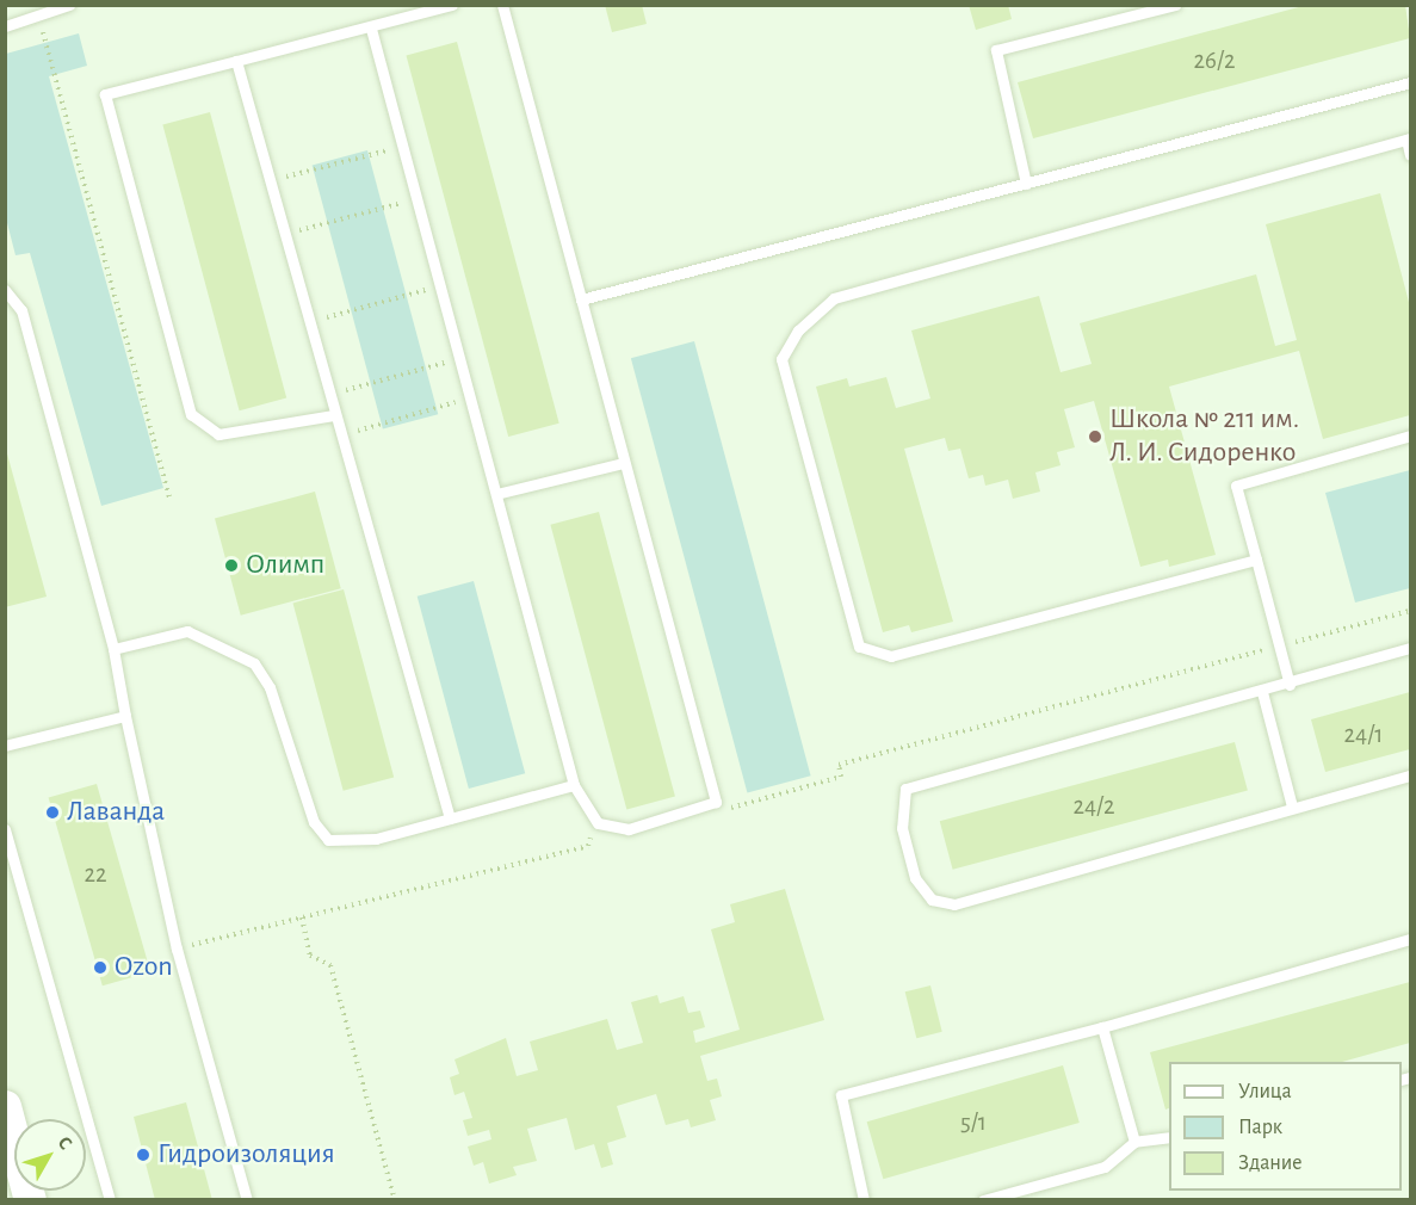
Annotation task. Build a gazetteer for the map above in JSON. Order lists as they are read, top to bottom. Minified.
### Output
{"places":["Школа № 211 им. Л. И. Сидоренко","Олимп","Лаванда","Ozon","Гидроизоляция"],"house_numbers":["26/2","24/1","24/2","22","5/1"],"legend":["Улица","Парк","Здание"],"north":"top right"}
